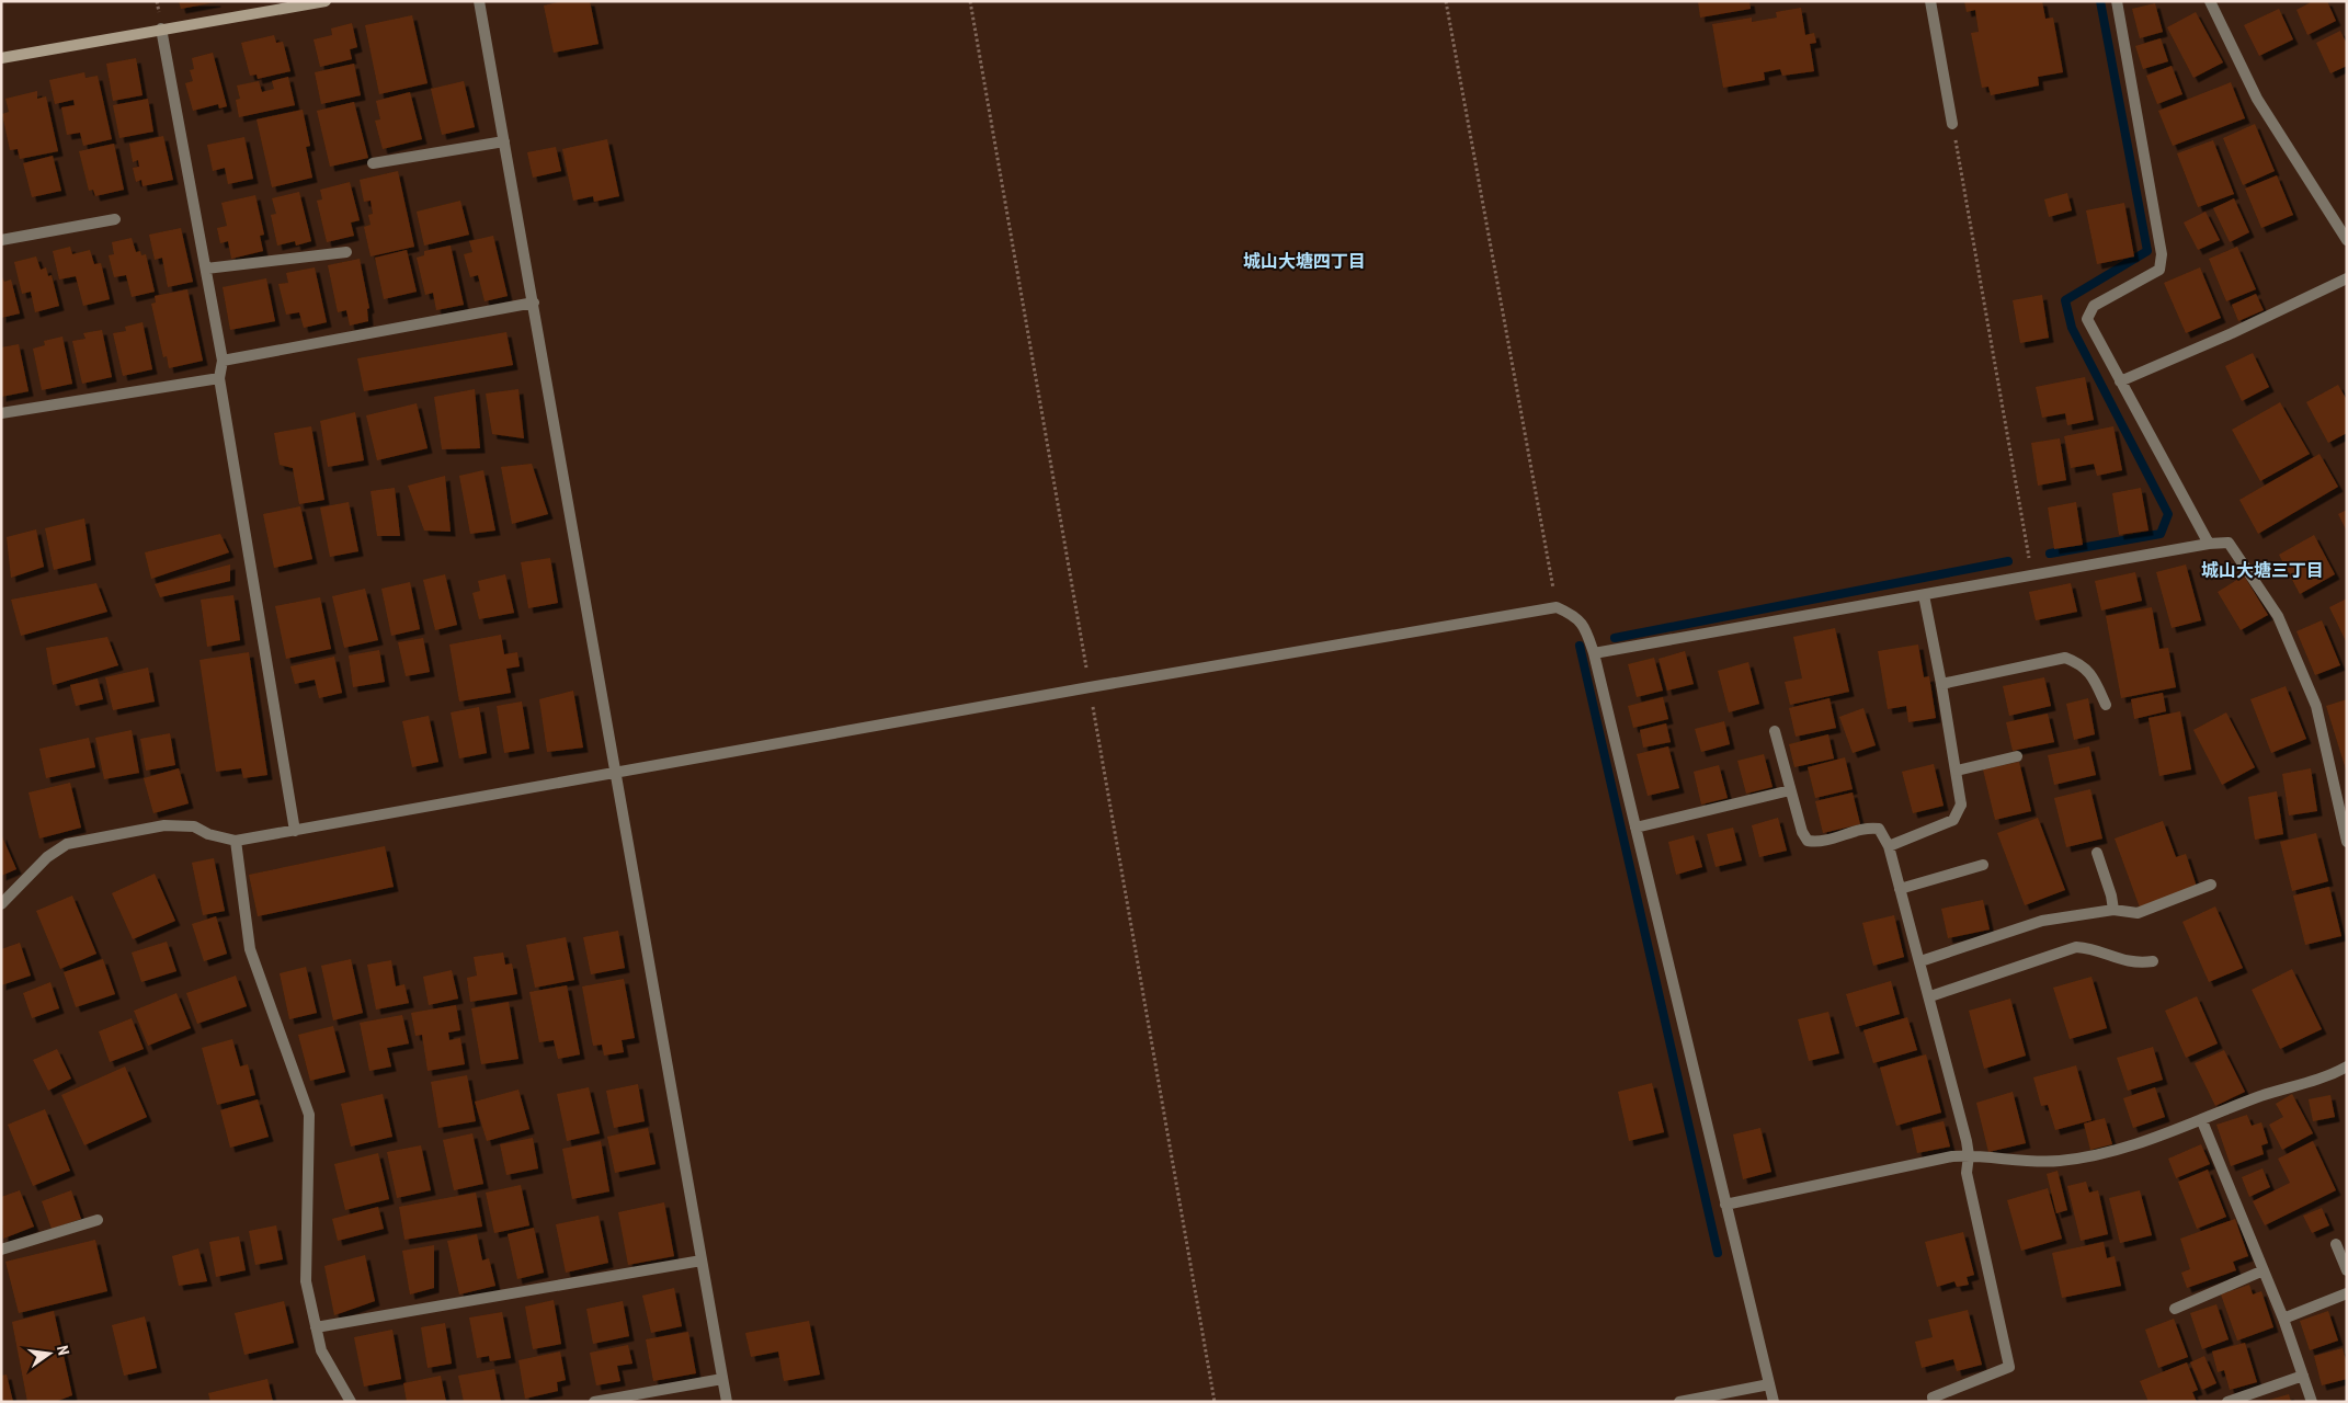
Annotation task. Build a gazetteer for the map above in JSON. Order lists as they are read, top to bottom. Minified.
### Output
{"districts":["城山大塘四丁目","城山大塘三丁目"],"north":"right"}
